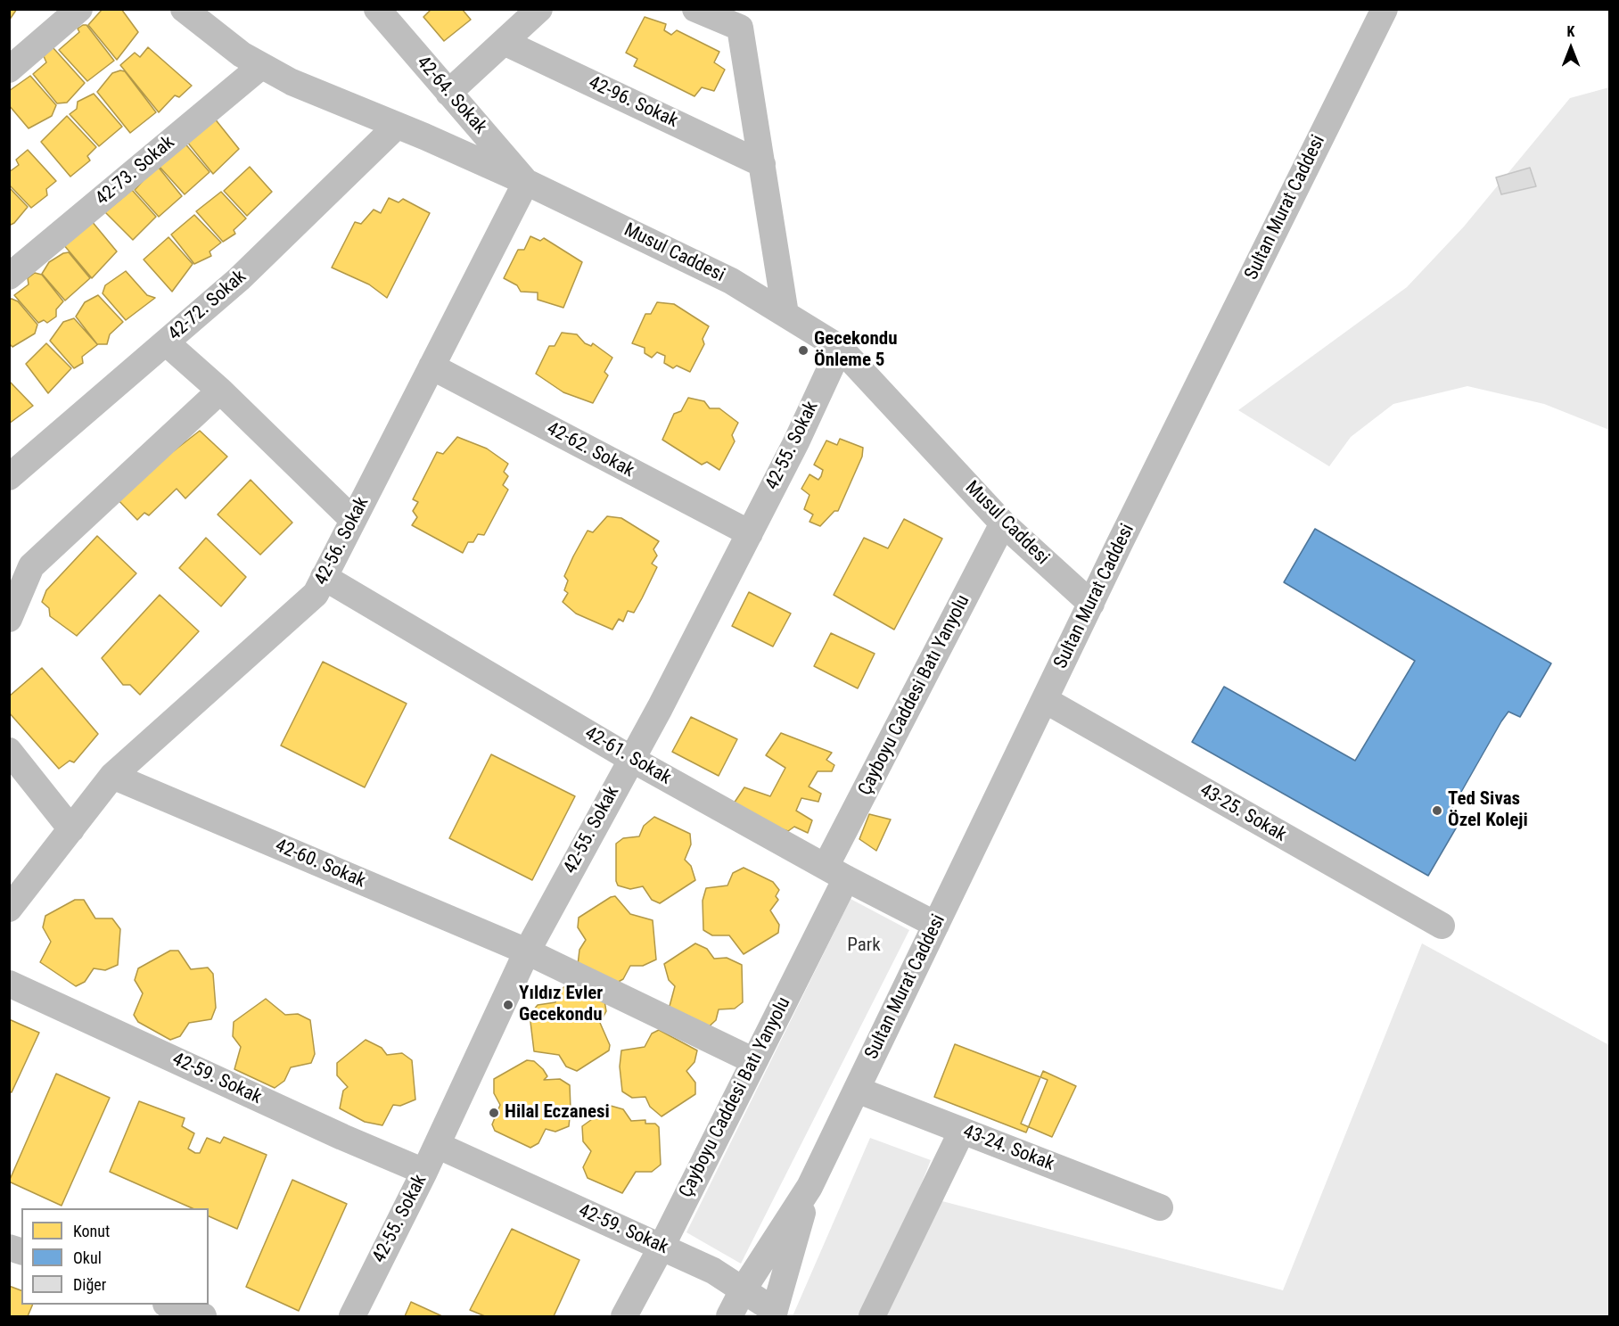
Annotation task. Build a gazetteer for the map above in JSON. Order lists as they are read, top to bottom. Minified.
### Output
{"streets":{"street":["42-64. Sokak","42-96. Sokak","42-73. Sokak","Sultan Murat Caddesi","Musul Caddesi","42-72. Sokak","42-55. Sokak","42-62. Sokak","42-56. Sokak","Çayboyu Caddesi Batı Yanyolu","42-61. Sokak","43-25. Sokak","42-60. Sokak","42-59. Sokak","43-24. Sokak"]},"crossings":[["42-64. Sokak","Musul Caddesi"],["42-64. Sokak","42-56. Sokak"],["42-73. Sokak","Musul Caddesi"],["Sultan Murat Caddesi","Musul Caddesi"],["Sultan Murat Caddesi","42-61. Sokak"],["Sultan Murat Caddesi","43-25. Sokak"],["Sultan Murat Caddesi","43-24. Sokak"],["Musul Caddesi","42-72. Sokak"],["Musul Caddesi","42-55. Sokak"],["Musul Caddesi","42-56. Sokak"],["Musul Caddesi","Çayboyu Caddesi Batı Yanyolu"],["42-55. Sokak","42-62. Sokak"],["42-55. Sokak","42-61. Sokak"],["42-55. Sokak","42-60. Sokak"],["42-55. Sokak","42-59. Sokak"],["42-62. Sokak","42-56. Sokak"],["42-56. Sokak","42-61. Sokak"],["42-56. Sokak","42-60. Sokak"],["Çayboyu Caddesi Batı Yanyolu","42-61. Sokak"],["Çayboyu Caddesi Batı Yanyolu","42-60. Sokak"],["Çayboyu Caddesi Batı Yanyolu","42-59. Sokak"]],"parks":["Park"],"places":["Gecekondu Önleme 5","Ted Sivas Özel Koleji","Yıldız Evler Gecekondu","Hilal Eczanesi"],"legend":["Konut","Okul","Diğer"],"north":"top"}
